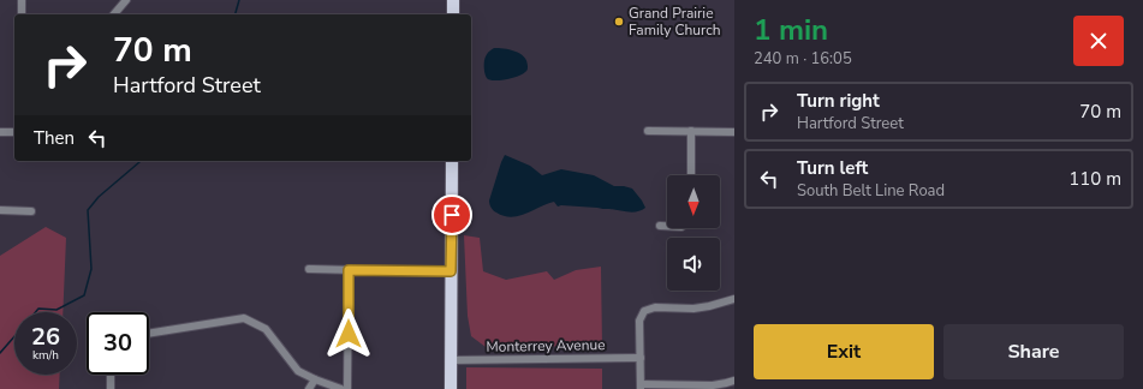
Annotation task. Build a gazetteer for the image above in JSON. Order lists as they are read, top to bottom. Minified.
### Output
{"streets":{"street":["Monterrey Avenue"]},"places":["Grand Prairie Family Church"],"north":"bottom","page":{"heading":["1 min","240 m · 16:05"],"turn":["70 m","Hartford Street"],"list":[{"name":"Turn right","note":"Hartford Street","value":"70 m"},{"name":"Turn left","note":"South Belt Line Road","value":"110 m"}],"then":"Then","speed":"26 km/h","limit":"30","buttons":["Exit","Share"]}}
